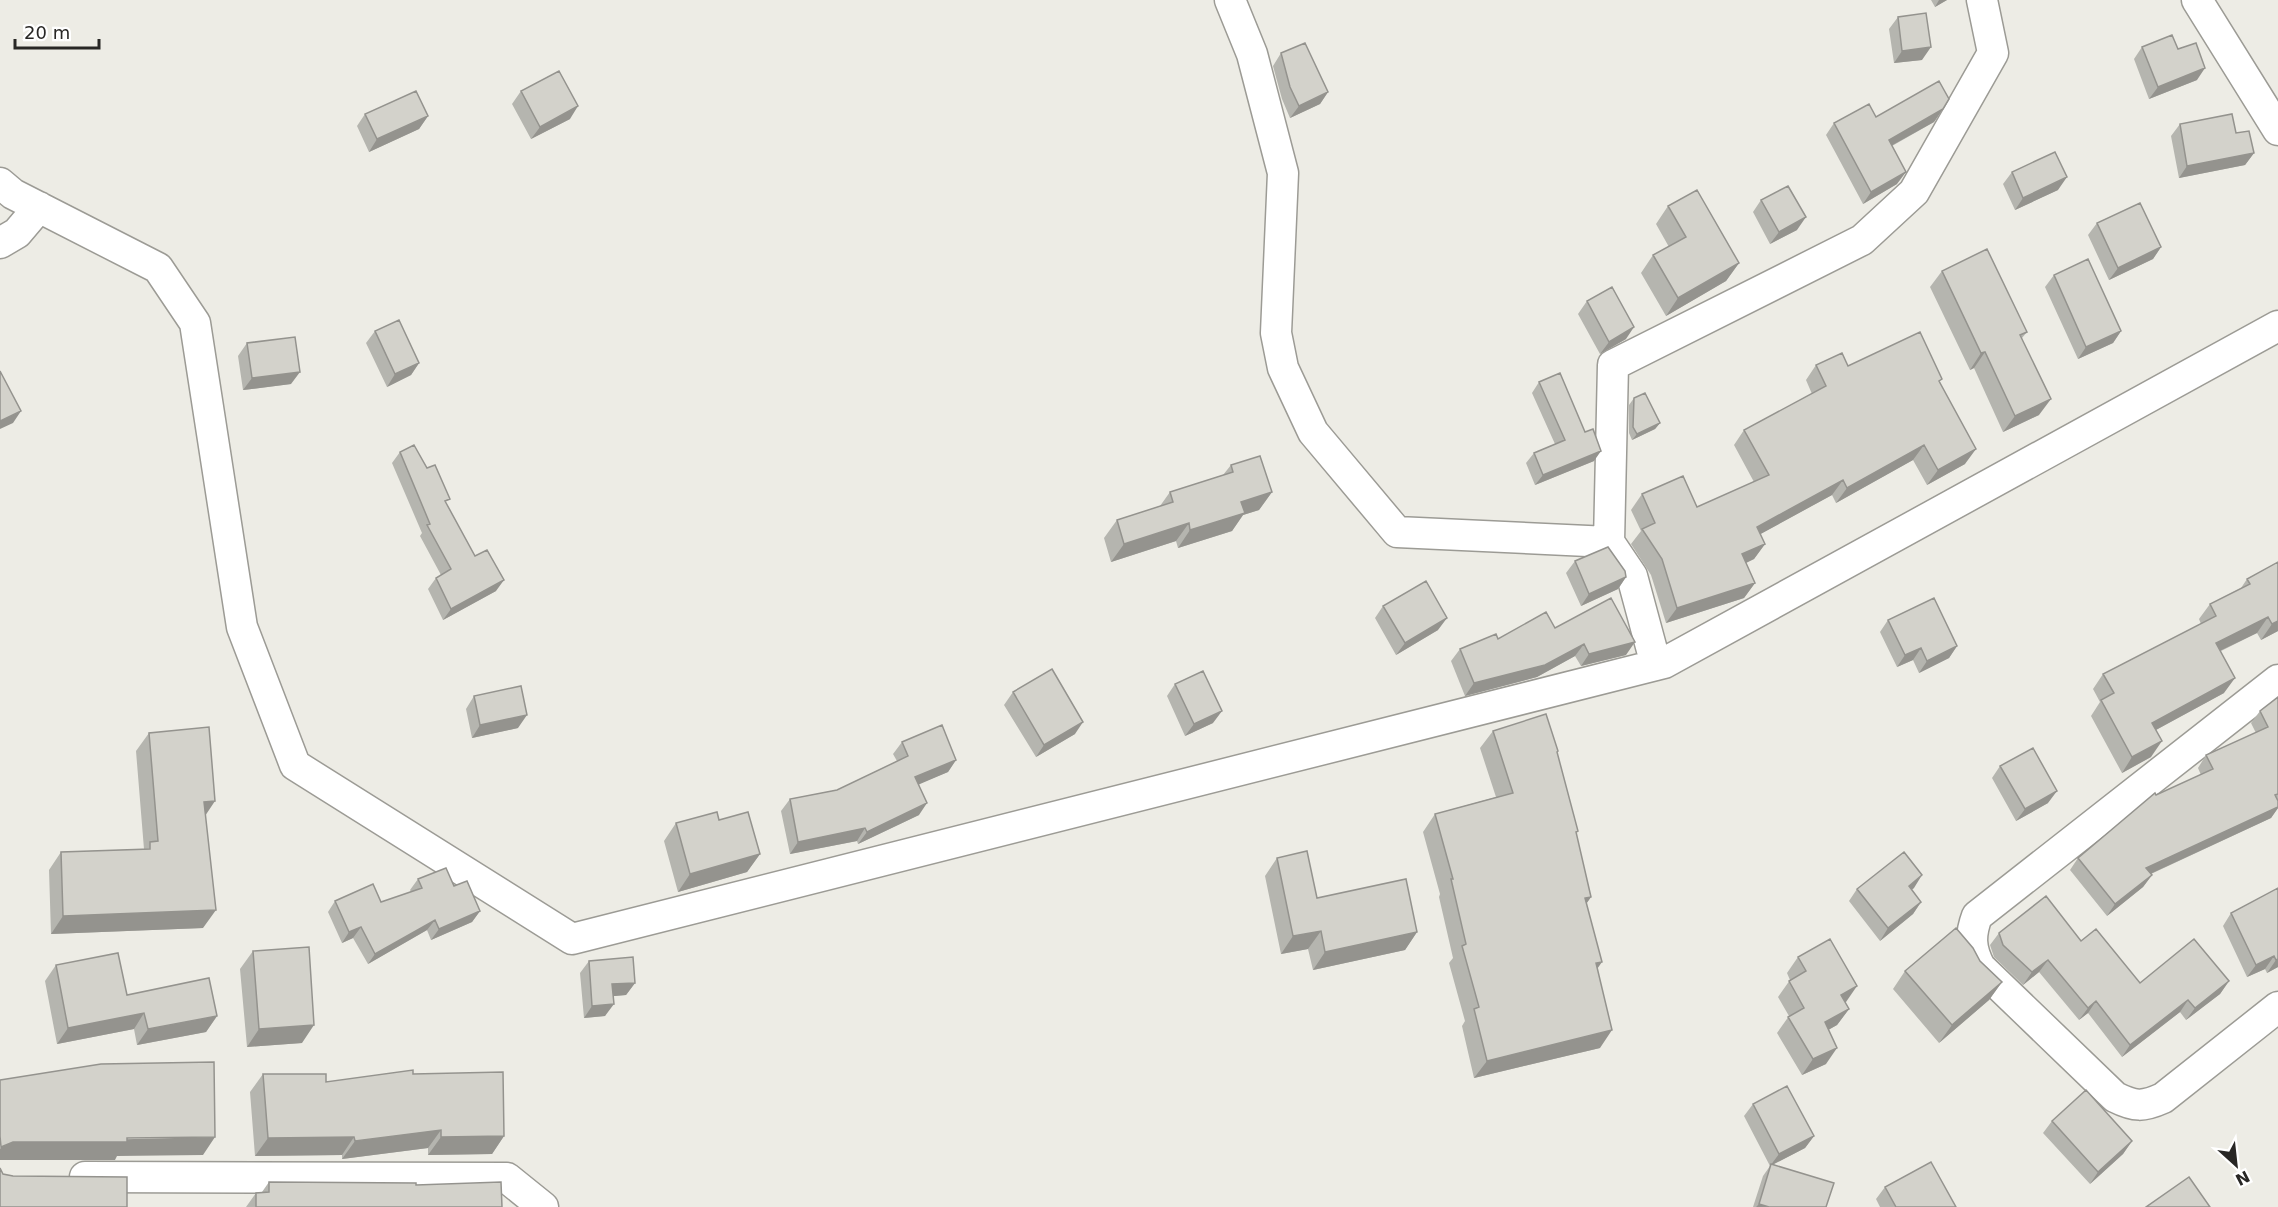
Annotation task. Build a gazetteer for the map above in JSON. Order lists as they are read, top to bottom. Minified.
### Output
{"scale_bar":"20 m","north":"bottom right"}
